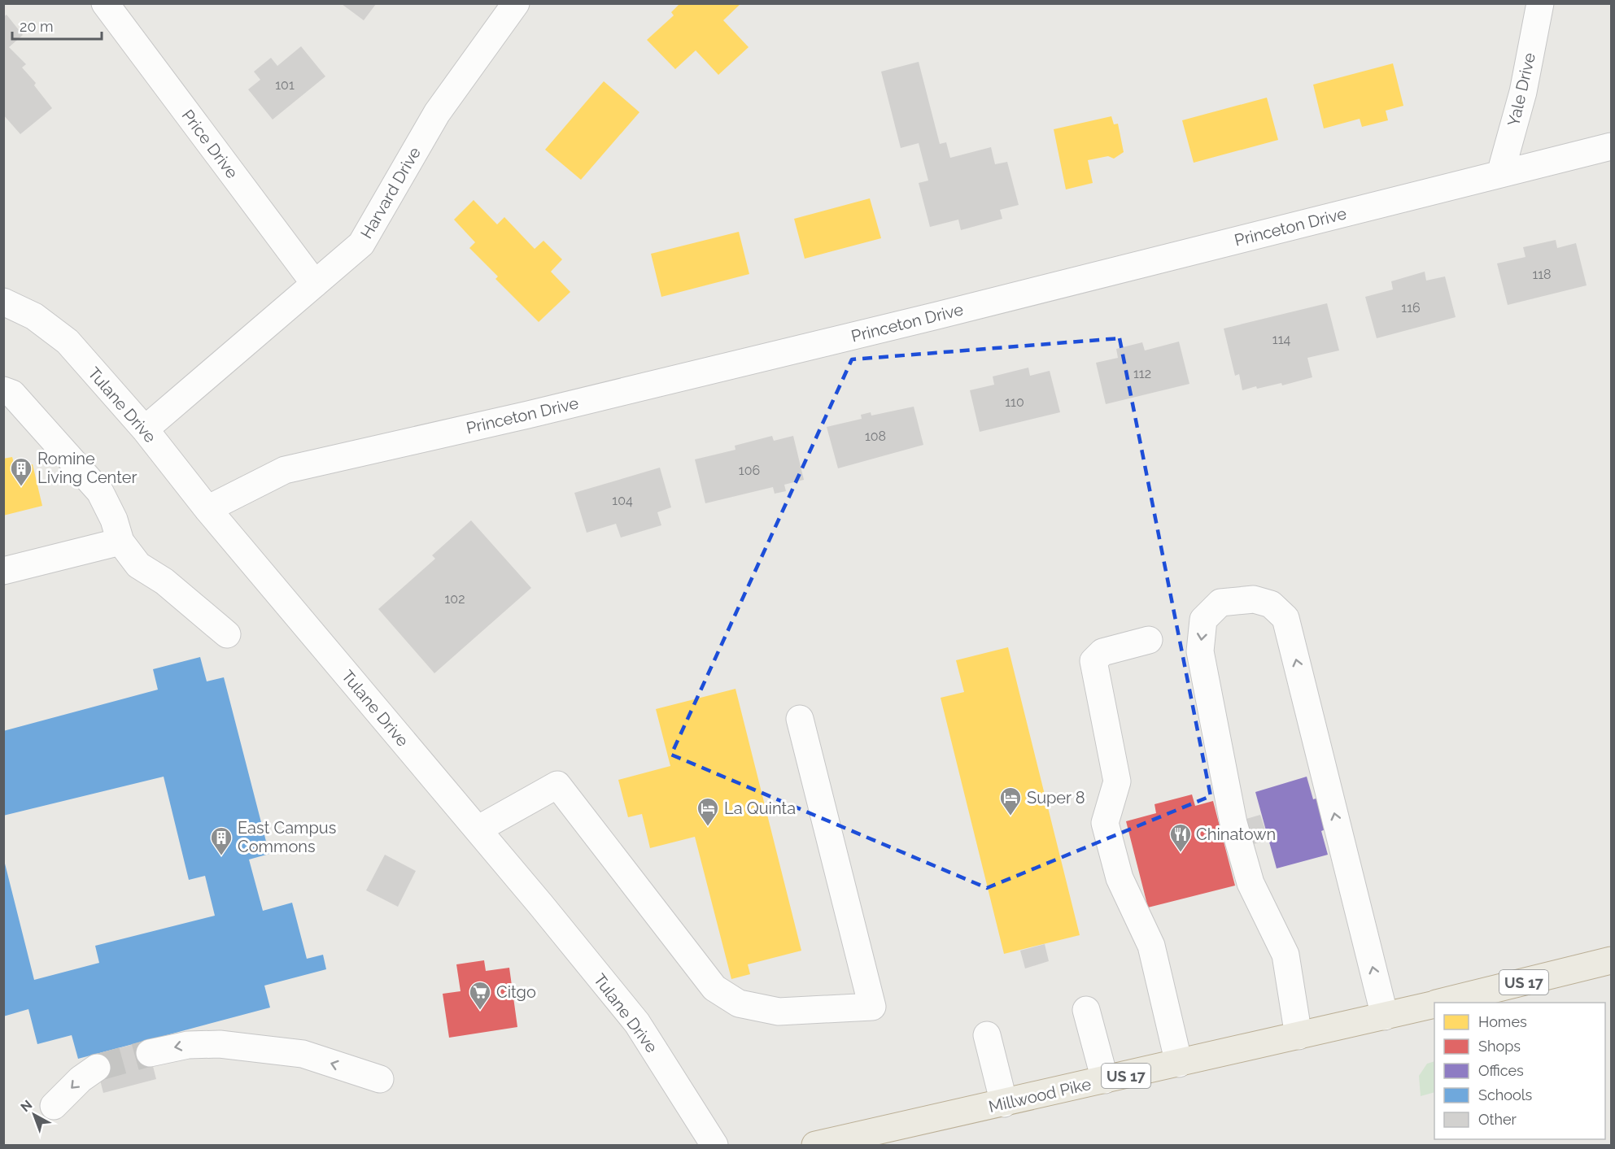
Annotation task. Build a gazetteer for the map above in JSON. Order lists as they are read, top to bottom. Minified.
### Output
{"streets":{"highway":["US 17","Millwood Pike"],"street":["Yale Drive","Price Drive","Harvard Drive","Princeton Drive","Tulane Drive"]},"crossings":[["Yale Drive","Princeton Drive"],["Price Drive","Harvard Drive"],["Harvard Drive","Tulane Drive"],["Princeton Drive","Tulane Drive"]],"places":{"building":["Romine Living Center","East Campus Commons"],"hotel":["Super 8","La Quinta"],"restaurant":["Chinatown"],"supermarket":["Citgo"]},"house_numbers":["101","118","116","114","112","110","108","106","104","102"],"legend":["Homes","Shops","Offices","Schools","Other"],"scale_bar":"20 m","north":"top left"}
